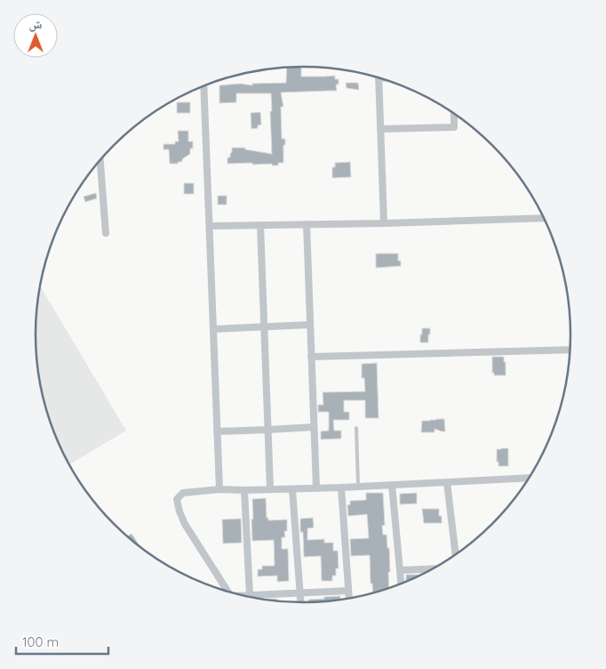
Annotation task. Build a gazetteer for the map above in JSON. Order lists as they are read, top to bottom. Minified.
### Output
{"scale_bar":"100 m","north":"top"}
